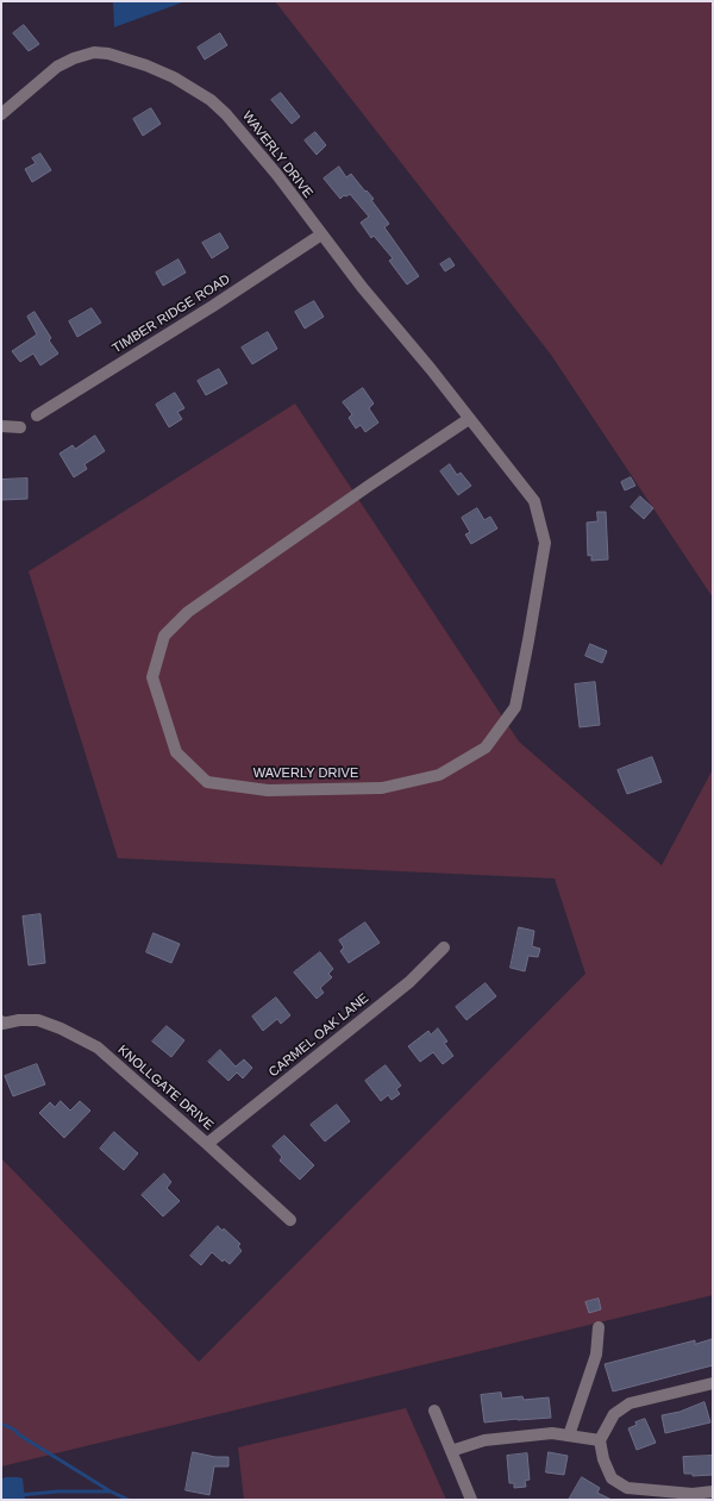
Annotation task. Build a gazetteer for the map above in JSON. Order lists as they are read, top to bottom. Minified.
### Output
{"streets":{"street":["WAVERLY DRIVE","TIMBER RIDGE ROAD","CARMEL OAK LANE","KNOLLGATE DRIVE"]},"crossings":[["WAVERLY DRIVE","TIMBER RIDGE ROAD"],["CARMEL OAK LANE","KNOLLGATE DRIVE"]]}
